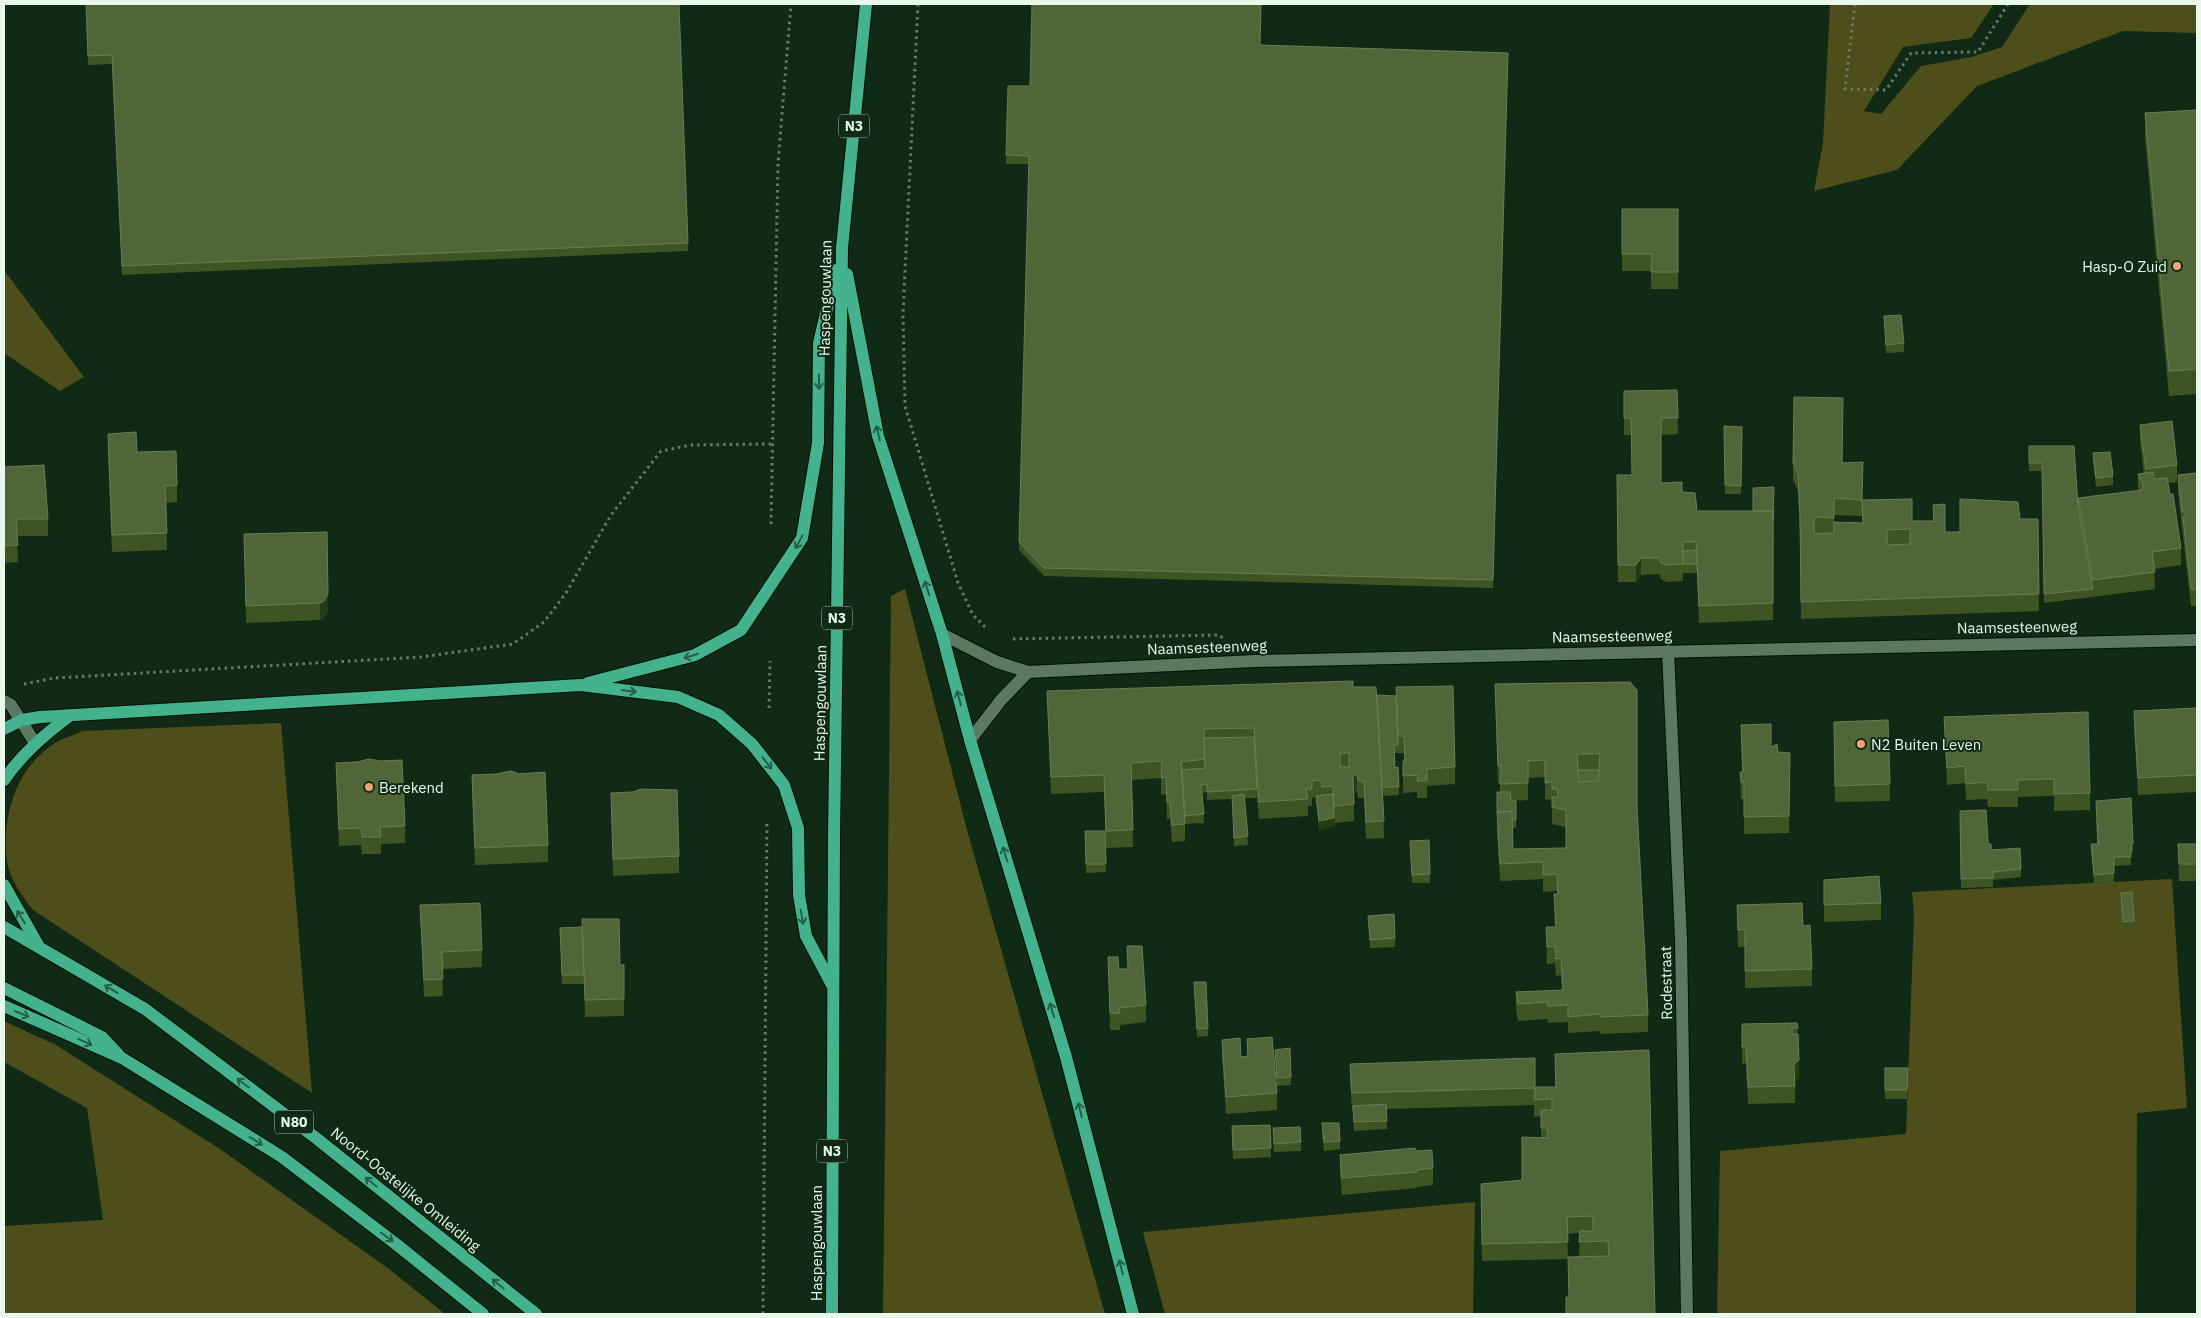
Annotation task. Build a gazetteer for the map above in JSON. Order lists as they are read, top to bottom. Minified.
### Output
{"streets":{"main road":["N3","Haspengouwlaan","N80","Noord-Oostelijke Omleiding"],"street":["Naamsesteenweg","Rodestraat"]},"crossings":[["Naamsesteenweg","Rodestraat"]],"places":["Hasp-O Zuid","N2 Buiten Leven","Berekend"]}
